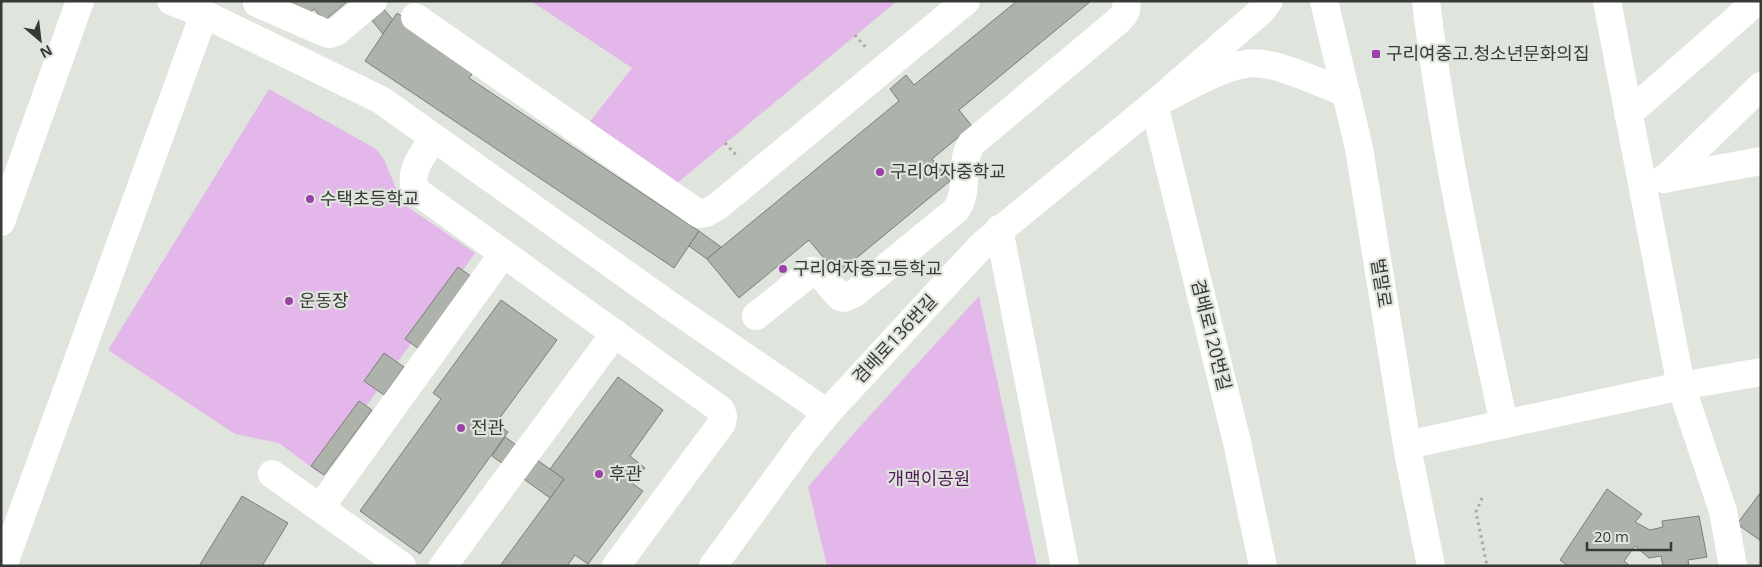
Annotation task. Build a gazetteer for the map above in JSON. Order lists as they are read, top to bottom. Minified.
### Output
{"streets":{"street":["벌말로","겸배로120번길","겸배로136번길"]},"crossings":[["겸배로120번길","겸배로136번길"]],"parks":["개맥이공원"],"places":{"transit":["구리여중고.청소년문화의집"],"other":["구리여자중학교","수택초등학교","구리여자중고등학교","운동장","전관","후관"]},"scale_bar":"20 m","north":"bottom right"}
